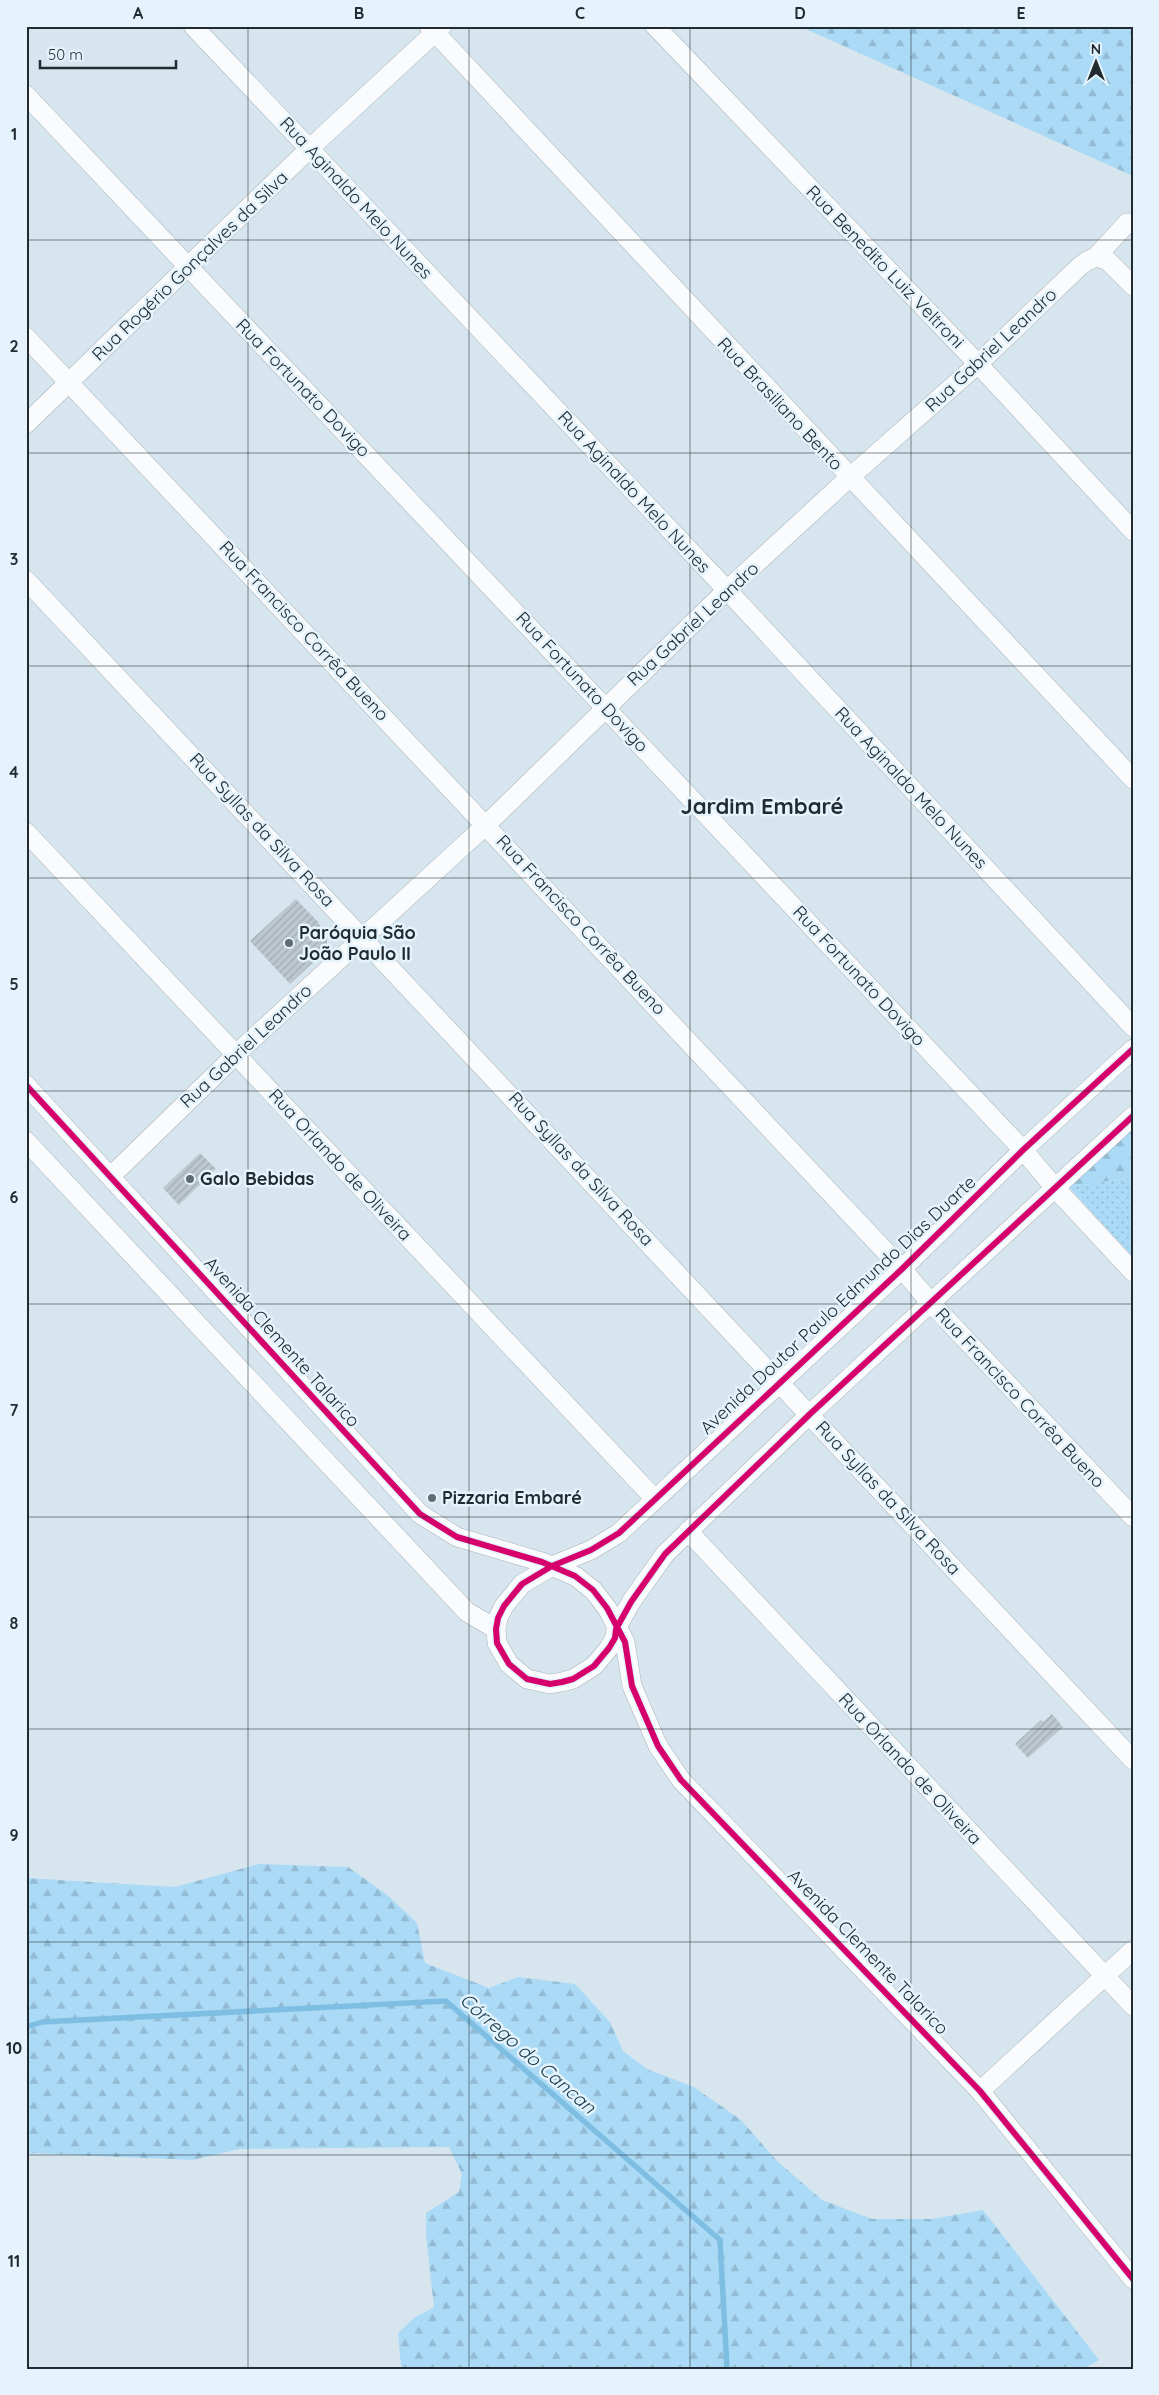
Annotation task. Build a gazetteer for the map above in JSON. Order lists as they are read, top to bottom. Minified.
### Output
{"streets":{"street":["Rua Aginaldo Melo Nunes","Rua Rogério Gonçalves da Silva","Rua Benedito Luiz Veltroni","Rua Gabriel Leandro","Rua Fortunato Dovigo","Rua Brasiliano Bento","Rua Francisco Corrêa Bueno","Rua Syllas da Silva Rosa","Rua Orlando de Oliveira","Avenida Doutor Paulo Edmundo Dias Duarte","Avenida Clemente Talarico"]},"crossings":[["Rua Aginaldo Melo Nunes","Rua Rogério Gonçalves da Silva"],["Rua Aginaldo Melo Nunes","Rua Gabriel Leandro"],["Rua Rogério Gonçalves da Silva","Rua Fortunato Dovigo"],["Rua Rogério Gonçalves da Silva","Rua Brasiliano Bento"],["Rua Rogério Gonçalves da Silva","Rua Francisco Corrêa Bueno"],["Rua Benedito Luiz Veltroni","Rua Gabriel Leandro"],["Rua Gabriel Leandro","Rua Fortunato Dovigo"],["Rua Gabriel Leandro","Rua Brasiliano Bento"],["Rua Gabriel Leandro","Rua Francisco Corrêa Bueno"],["Rua Gabriel Leandro","Rua Syllas da Silva Rosa"],["Rua Gabriel Leandro","Rua Orlando de Oliveira"],["Rua Gabriel Leandro","Avenida Clemente Talarico"],["Rua Fortunato Dovigo","Avenida Doutor Paulo Edmundo Dias Duarte"],["Rua Francisco Corrêa Bueno","Avenida Doutor Paulo Edmundo Dias Duarte"],["Rua Syllas da Silva Rosa","Avenida Doutor Paulo Edmundo Dias Duarte"],["Rua Orlando de Oliveira","Avenida Doutor Paulo Edmundo Dias Duarte"],["Avenida Doutor Paulo Edmundo Dias Duarte","Avenida Clemente Talarico"]],"districts":["Jardim Embaré"],"water":["Córrego do Cancan"],"places":["Paróquia São João Paulo II","Galo Bebidas","Pizzaria Embaré"],"scale_bar":"50 m","north":"top","grid":{"columns":["A","B","C","D","E"],"rows":["1","2","3","4","5","6","7","8","9","10","11"]}}
